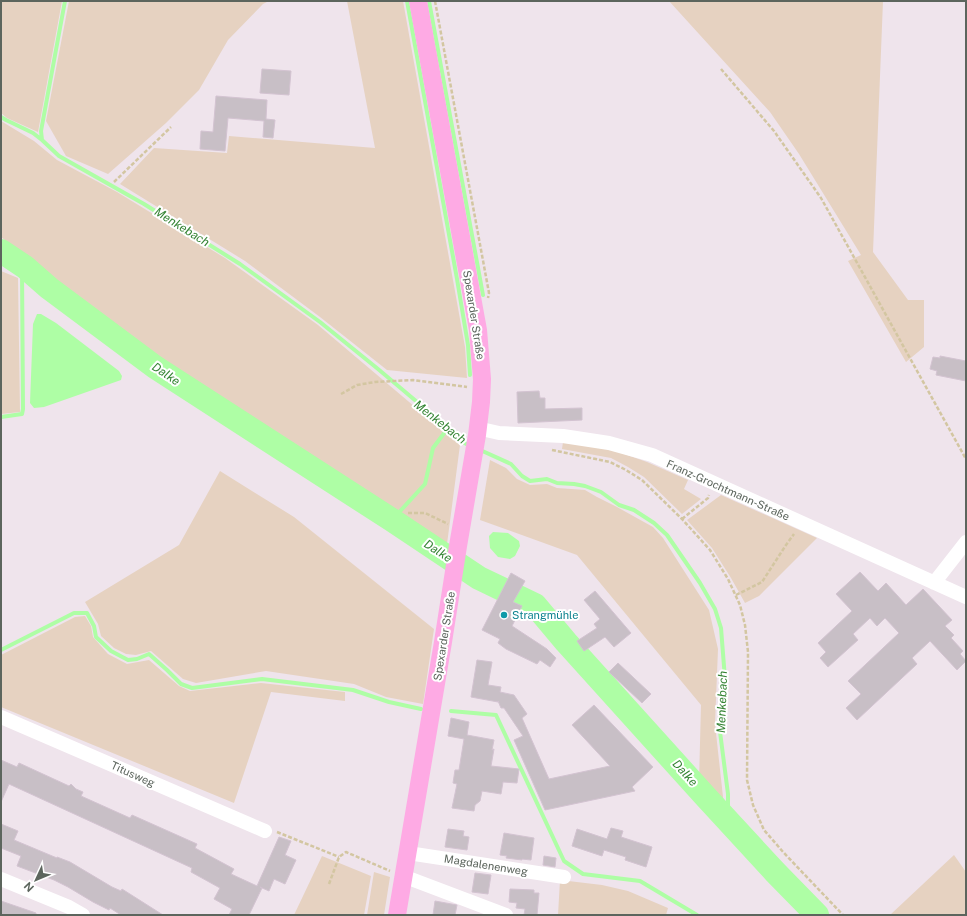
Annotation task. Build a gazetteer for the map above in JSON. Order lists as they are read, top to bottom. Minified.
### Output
{"streets":{"main road":["Spexarder Straße"],"street":["Franz-Grochtmann-Straße","Titusweg","Magdalenenweg"]},"crossings":[["Spexarder Straße","Franz-Grochtmann-Straße"],["Spexarder Straße","Magdalenenweg"]],"water":["Menkebach","Dalke"],"places":["Strangmühle"],"north":"bottom left"}
